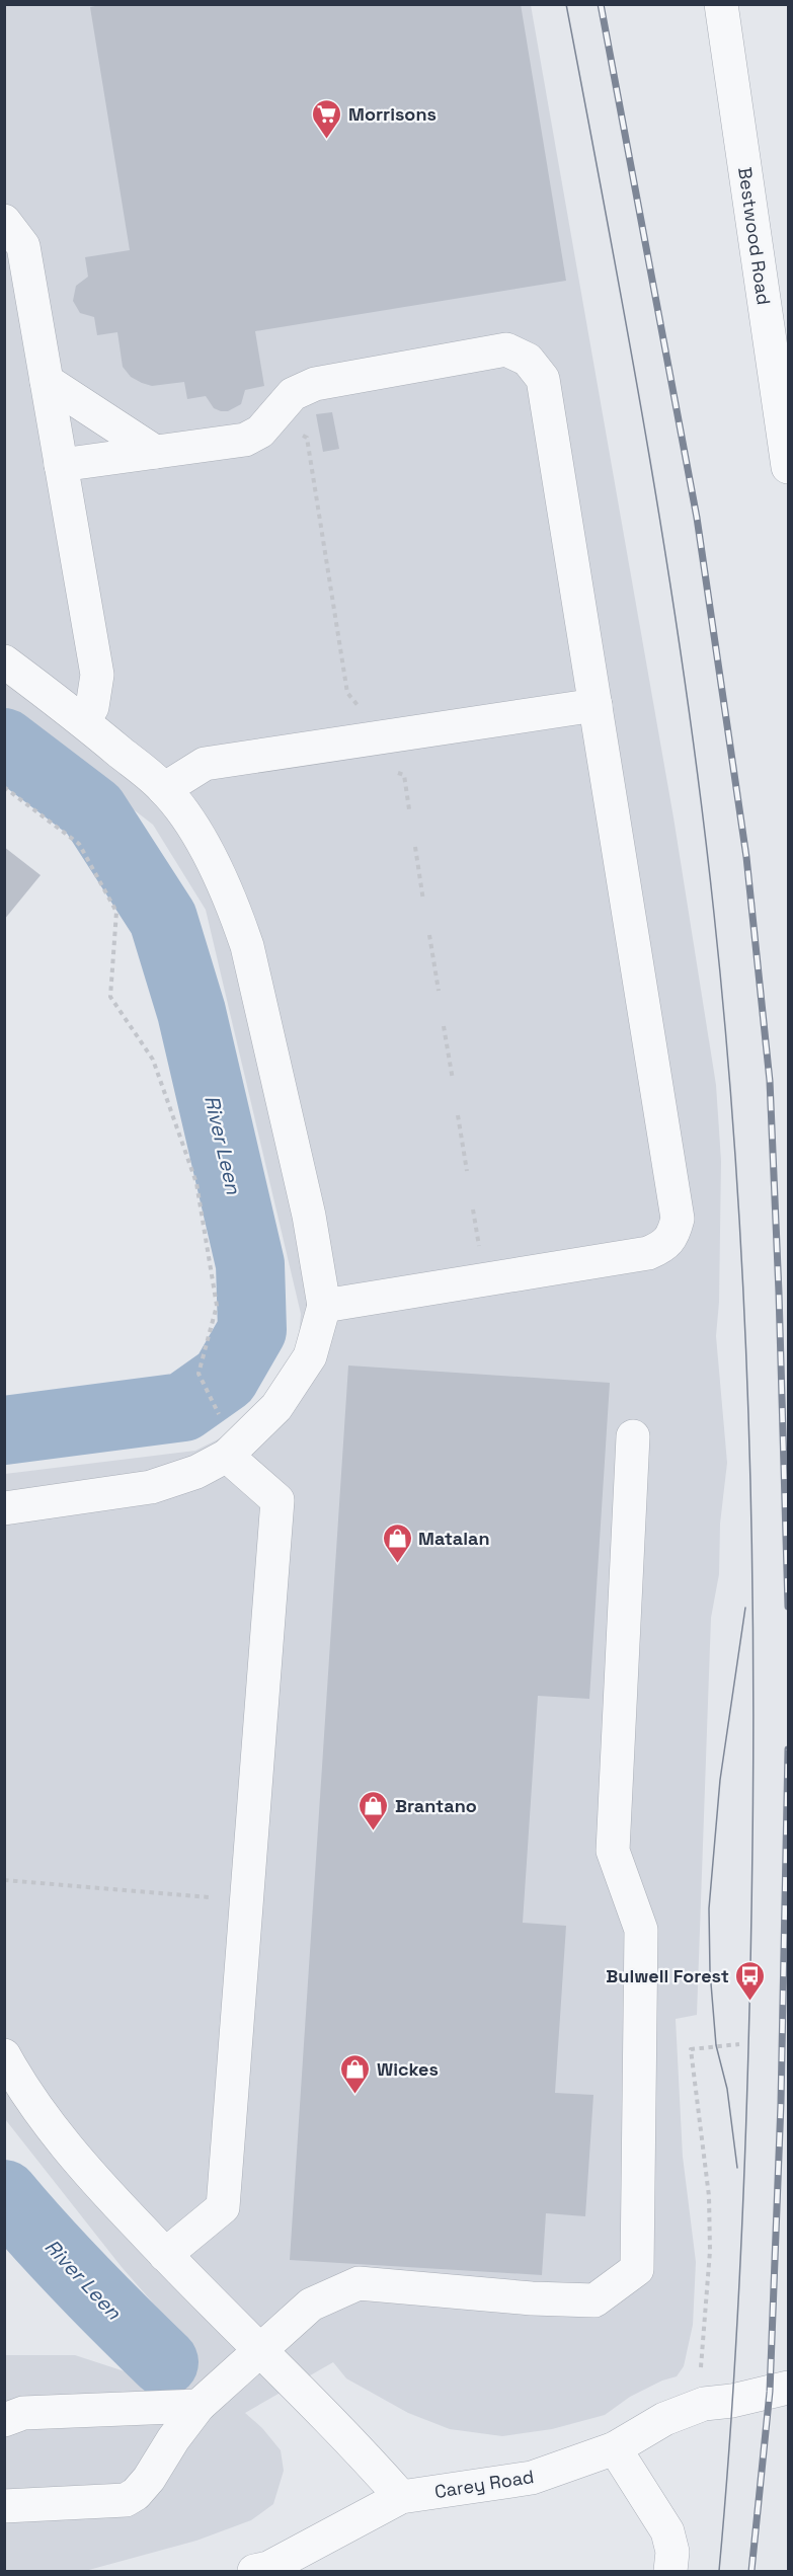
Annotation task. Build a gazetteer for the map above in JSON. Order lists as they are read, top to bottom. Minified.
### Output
{"streets":{"street":["Bestwood Road","Carey Road"]},"water":["River Leen"],"places":{"supermarket":["Morrisons"],"shop":["Matalan","Brantano","Wickes"],"bus stop":["Bulwell Forest"]}}
